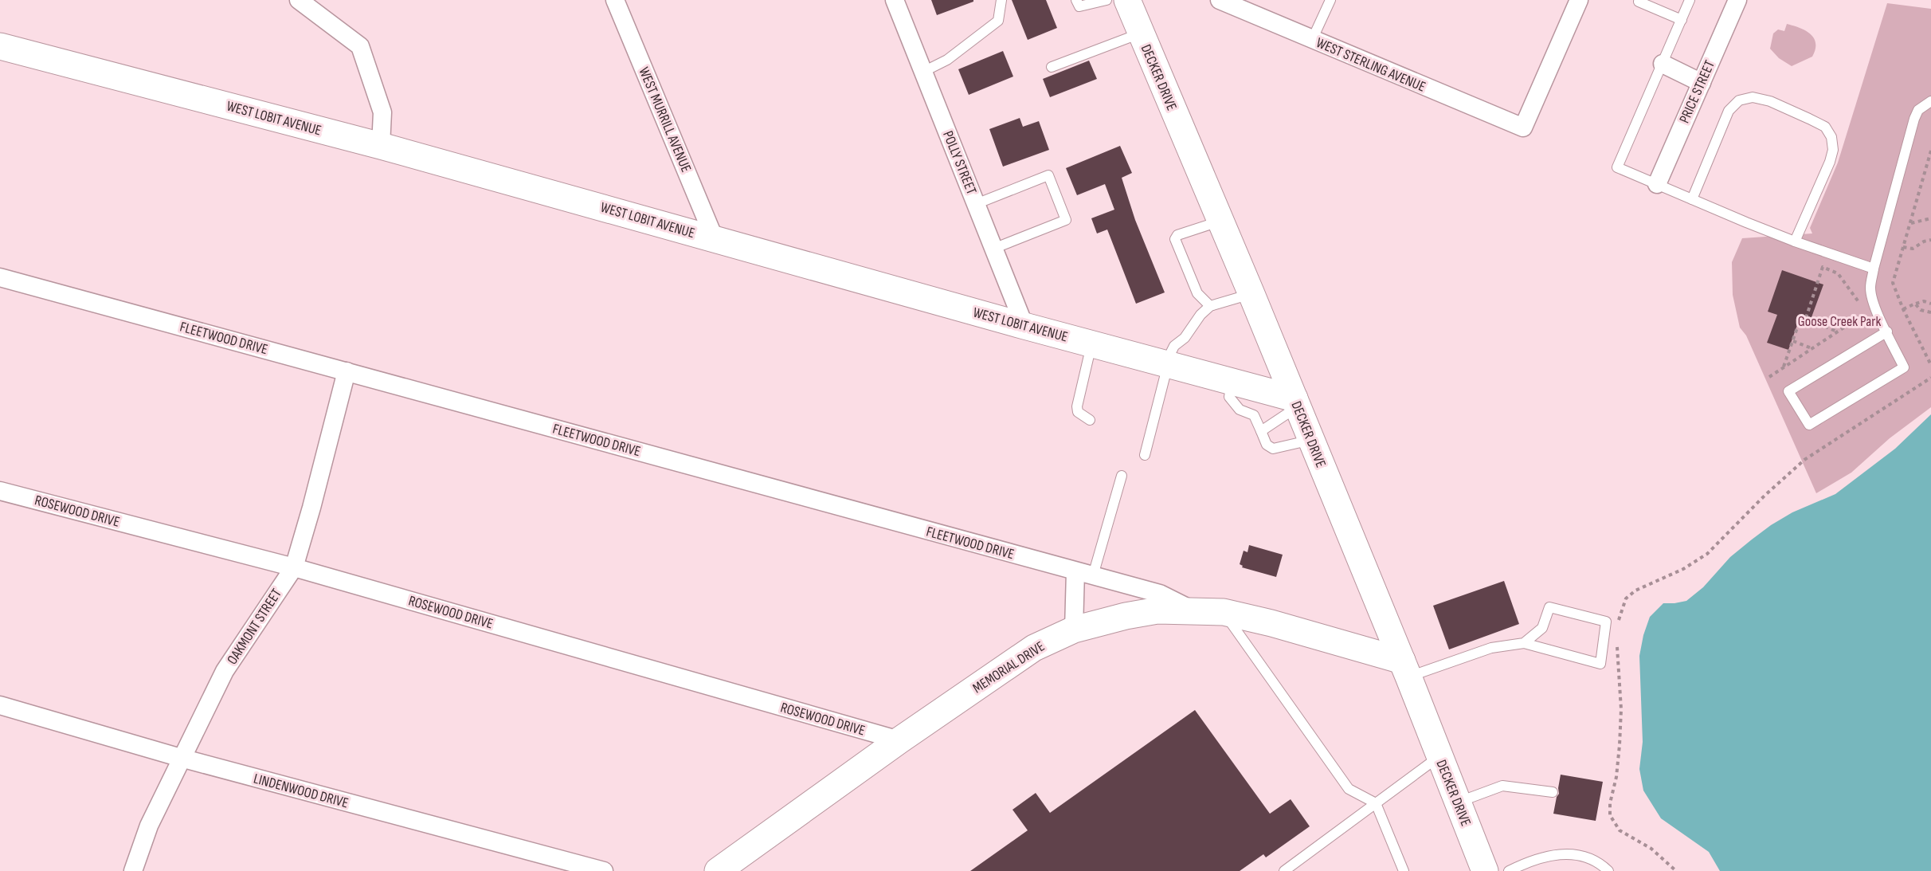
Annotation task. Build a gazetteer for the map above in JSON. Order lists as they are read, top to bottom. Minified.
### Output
{"streets":{"street":["WEST STERLING AVENUE","DECKER DRIVE","PRICE STREET","WEST LOBIT AVENUE","WEST MURRILL AVENUE","POLLY STREET","FLEETWOOD DRIVE","ROSEWOOD DRIVE","OAKMONT STREET","MEMORIAL DRIVE","LINDENWOOD DRIVE"]},"crossings":[["DECKER DRIVE","WEST LOBIT AVENUE"],["DECKER DRIVE","MEMORIAL DRIVE"],["WEST LOBIT AVENUE","WEST MURRILL AVENUE"],["WEST LOBIT AVENUE","POLLY STREET"],["FLEETWOOD DRIVE","OAKMONT STREET"],["FLEETWOOD DRIVE","MEMORIAL DRIVE"],["ROSEWOOD DRIVE","OAKMONT STREET"],["ROSEWOOD DRIVE","MEMORIAL DRIVE"],["OAKMONT STREET","LINDENWOOD DRIVE"]],"parks":["Goose Creek Park"]}
